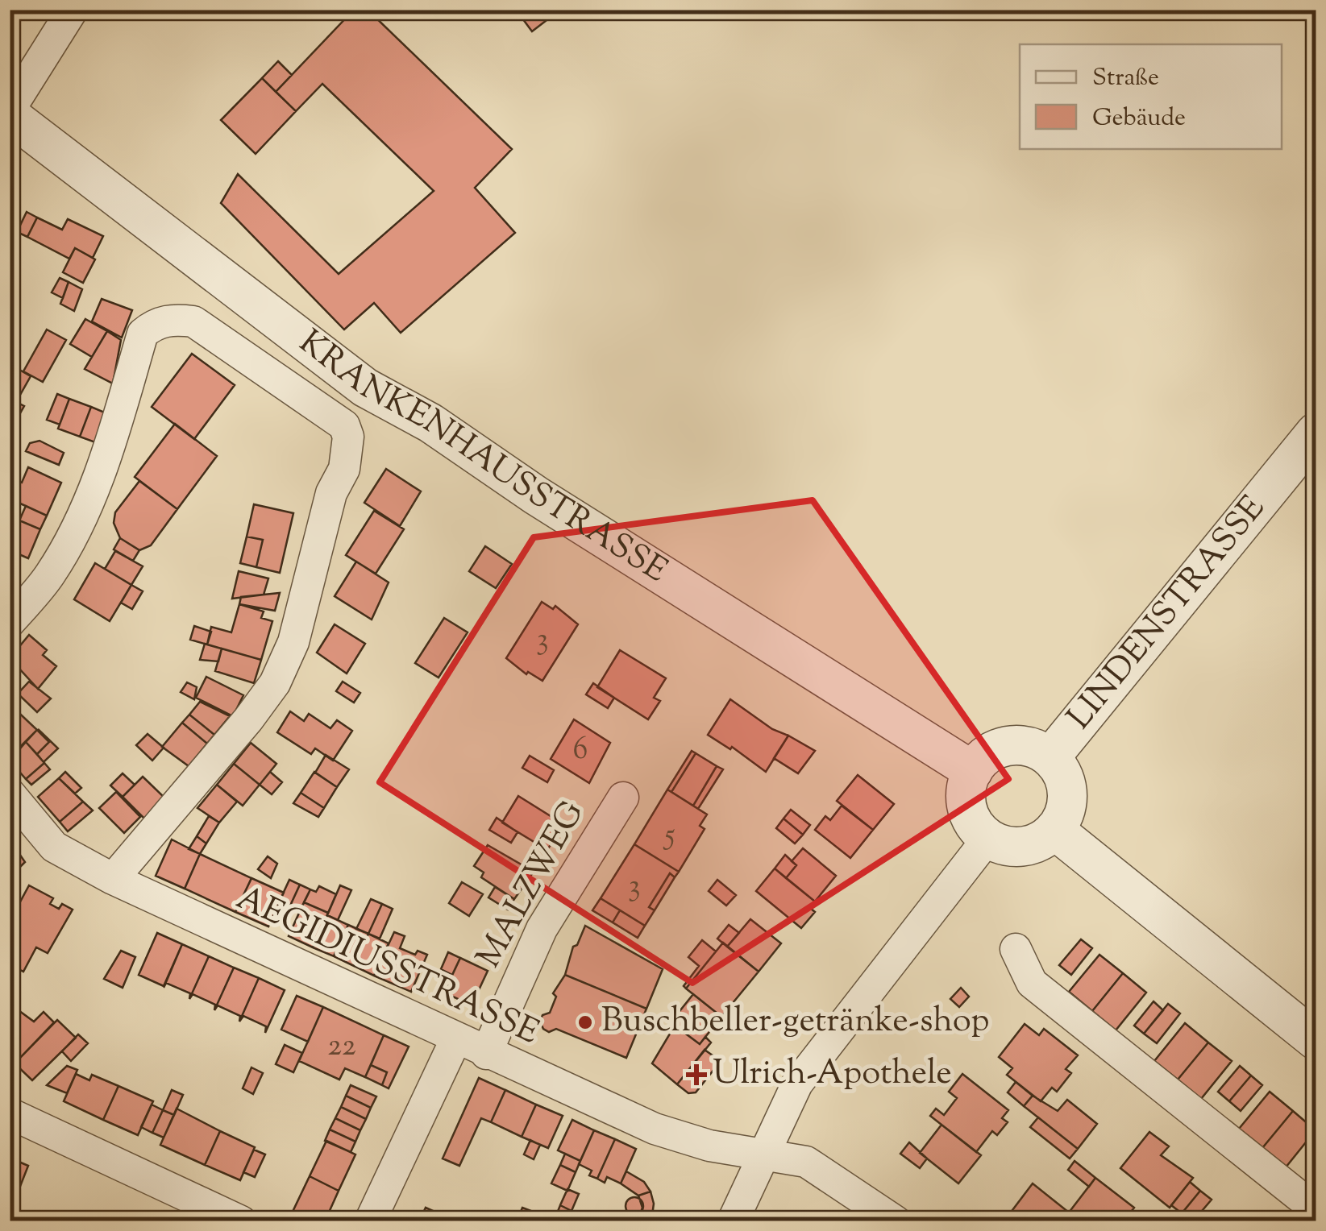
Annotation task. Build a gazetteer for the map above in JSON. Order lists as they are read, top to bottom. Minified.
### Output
{"streets":{"street":["KRANKENHAUSSTRASSE","LINDENSTRASSE","MALZWEG","AEGIDIUSSTRASSE"]},"crossings":[["KRANKENHAUSSTRASSE","LINDENSTRASSE"],["MALZWEG","AEGIDIUSSTRASSE"]],"places":{"other":["Buschbeller-getränke-shop"],"health":["Ulrich-Apothele"]},"house_numbers":["3","6","5","3","22"],"legend":["Straße","Gebäude"]}
